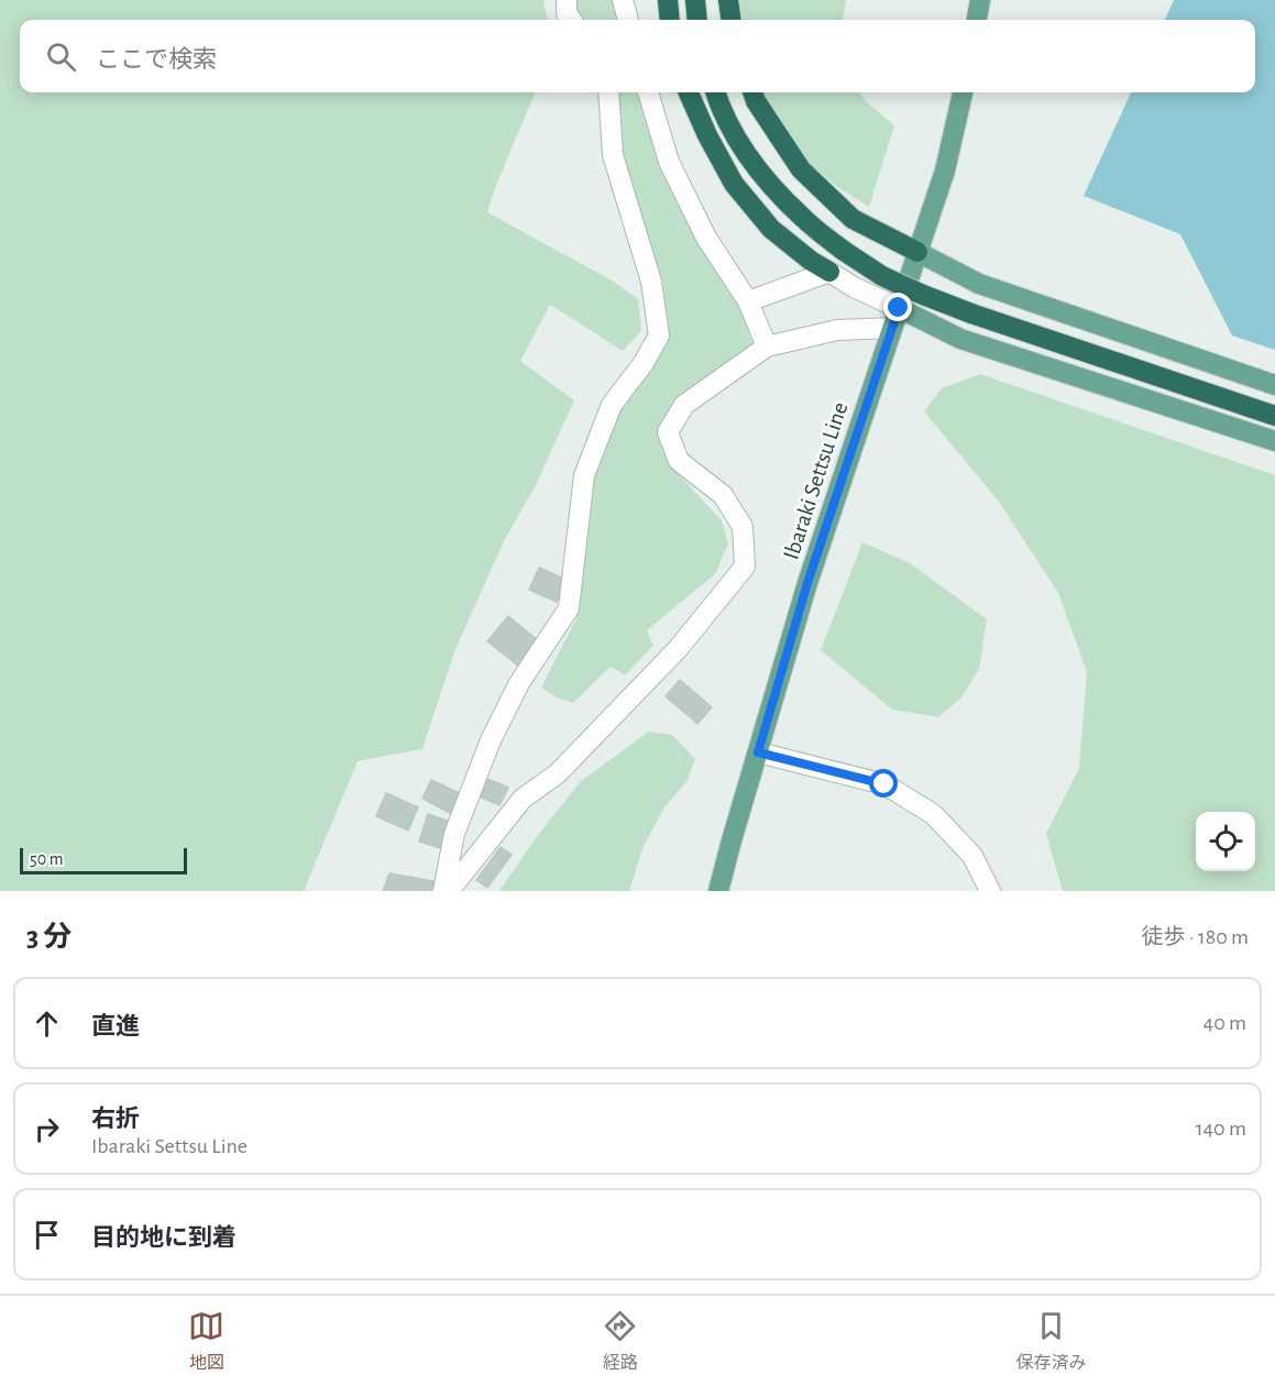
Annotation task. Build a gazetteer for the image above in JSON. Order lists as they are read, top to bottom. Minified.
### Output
{"streets":{"main road":["Ibaraki Settsu Line"]},"scale_bar":"50 m","page":{"search":"ここで検索","scale":"50 m","heading":["3 分","徒歩 · 180 m"],"list":[["直進","40 m"],["右折","Ibaraki Settsu Line","140 m"],"目的地に到着"],"nav":["地図","経路","保存済み"]}}
